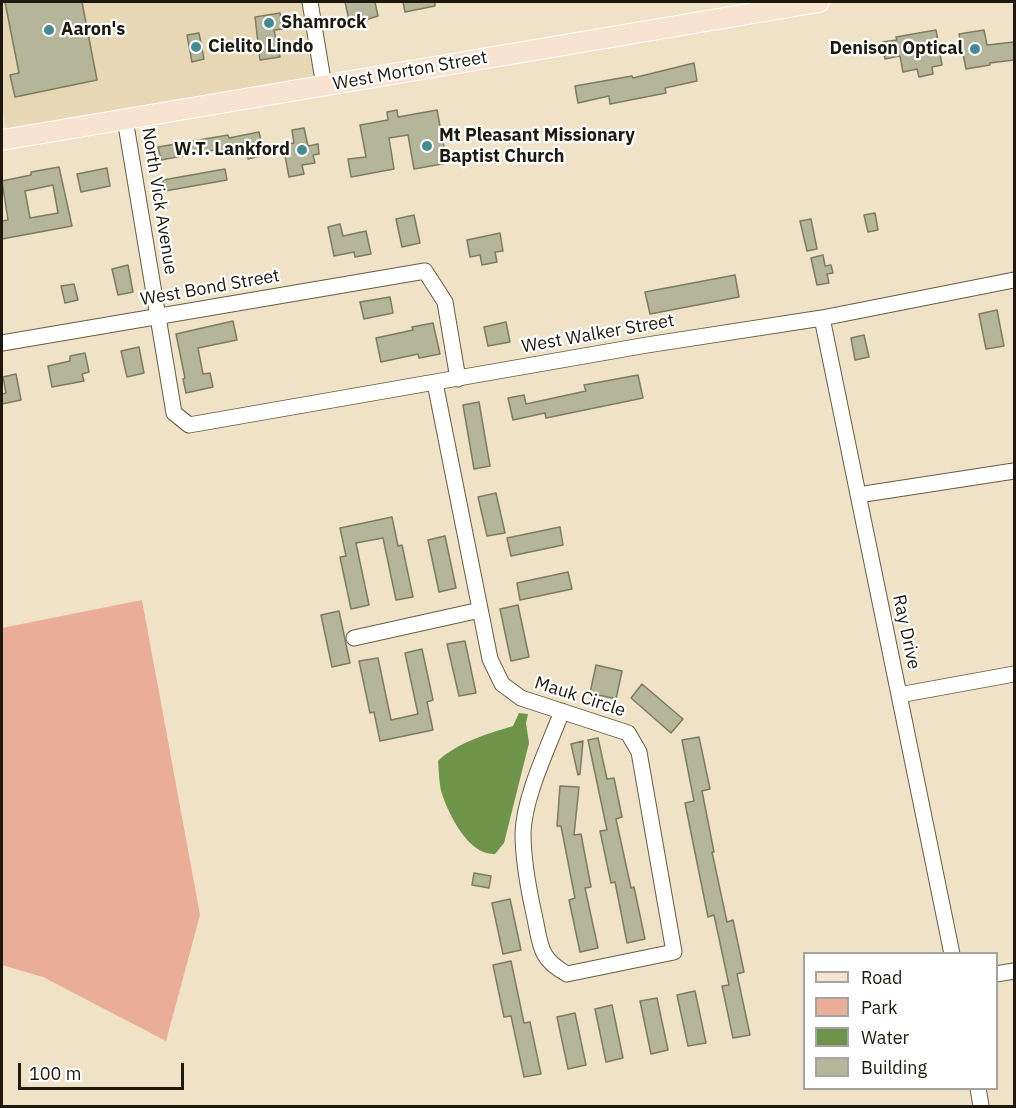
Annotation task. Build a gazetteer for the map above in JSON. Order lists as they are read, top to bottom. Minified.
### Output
{"streets":{"main road":["West Morton Street"],"street":["North Vick Avenue","West Bond Street","West Walker Street","Ray Drive","Mauk Circle"]},"crossings":[["West Morton Street","North Vick Avenue"],["North Vick Avenue","West Bond Street"],["North Vick Avenue","West Walker Street"],["West Bond Street","West Walker Street"],["West Walker Street","Ray Drive"],["West Walker Street","Mauk Circle"]],"places":["Shamrock","Aaron's","Cielito Lindo","Denison Optical","Mt Pleasant Missionary Baptist Church","W.T. Lankford"],"legend":["Road","Park","Water","Building"],"scale_bar":"100 m"}
